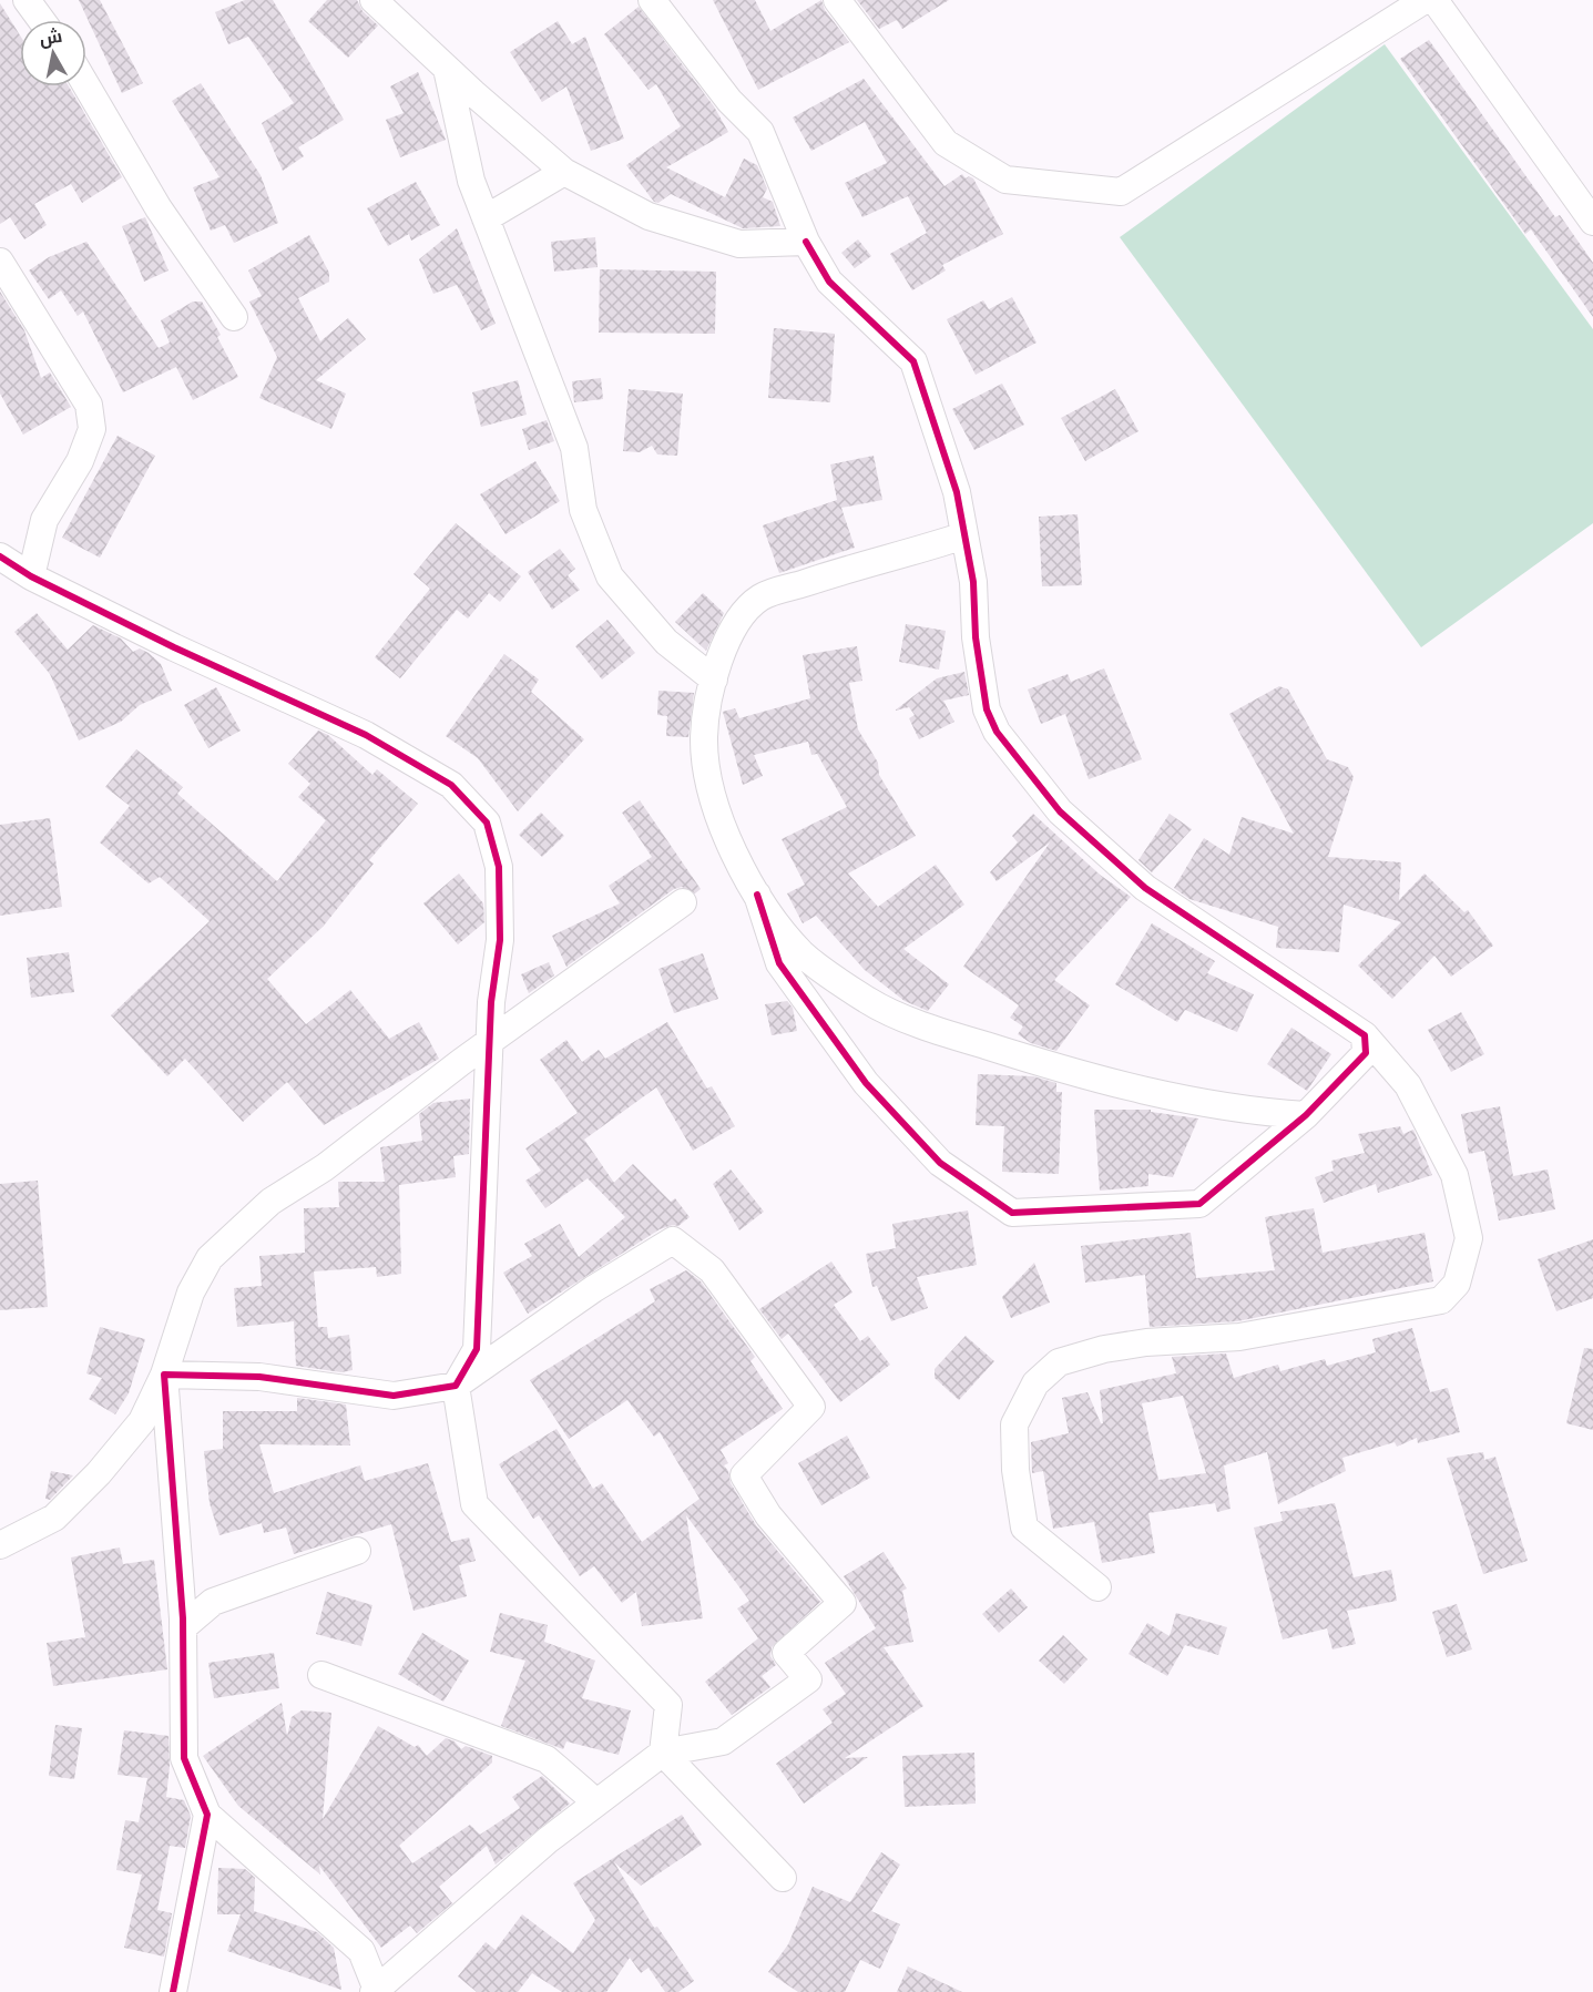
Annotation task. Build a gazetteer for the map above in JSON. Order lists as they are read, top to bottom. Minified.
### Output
{"north":"top"}
